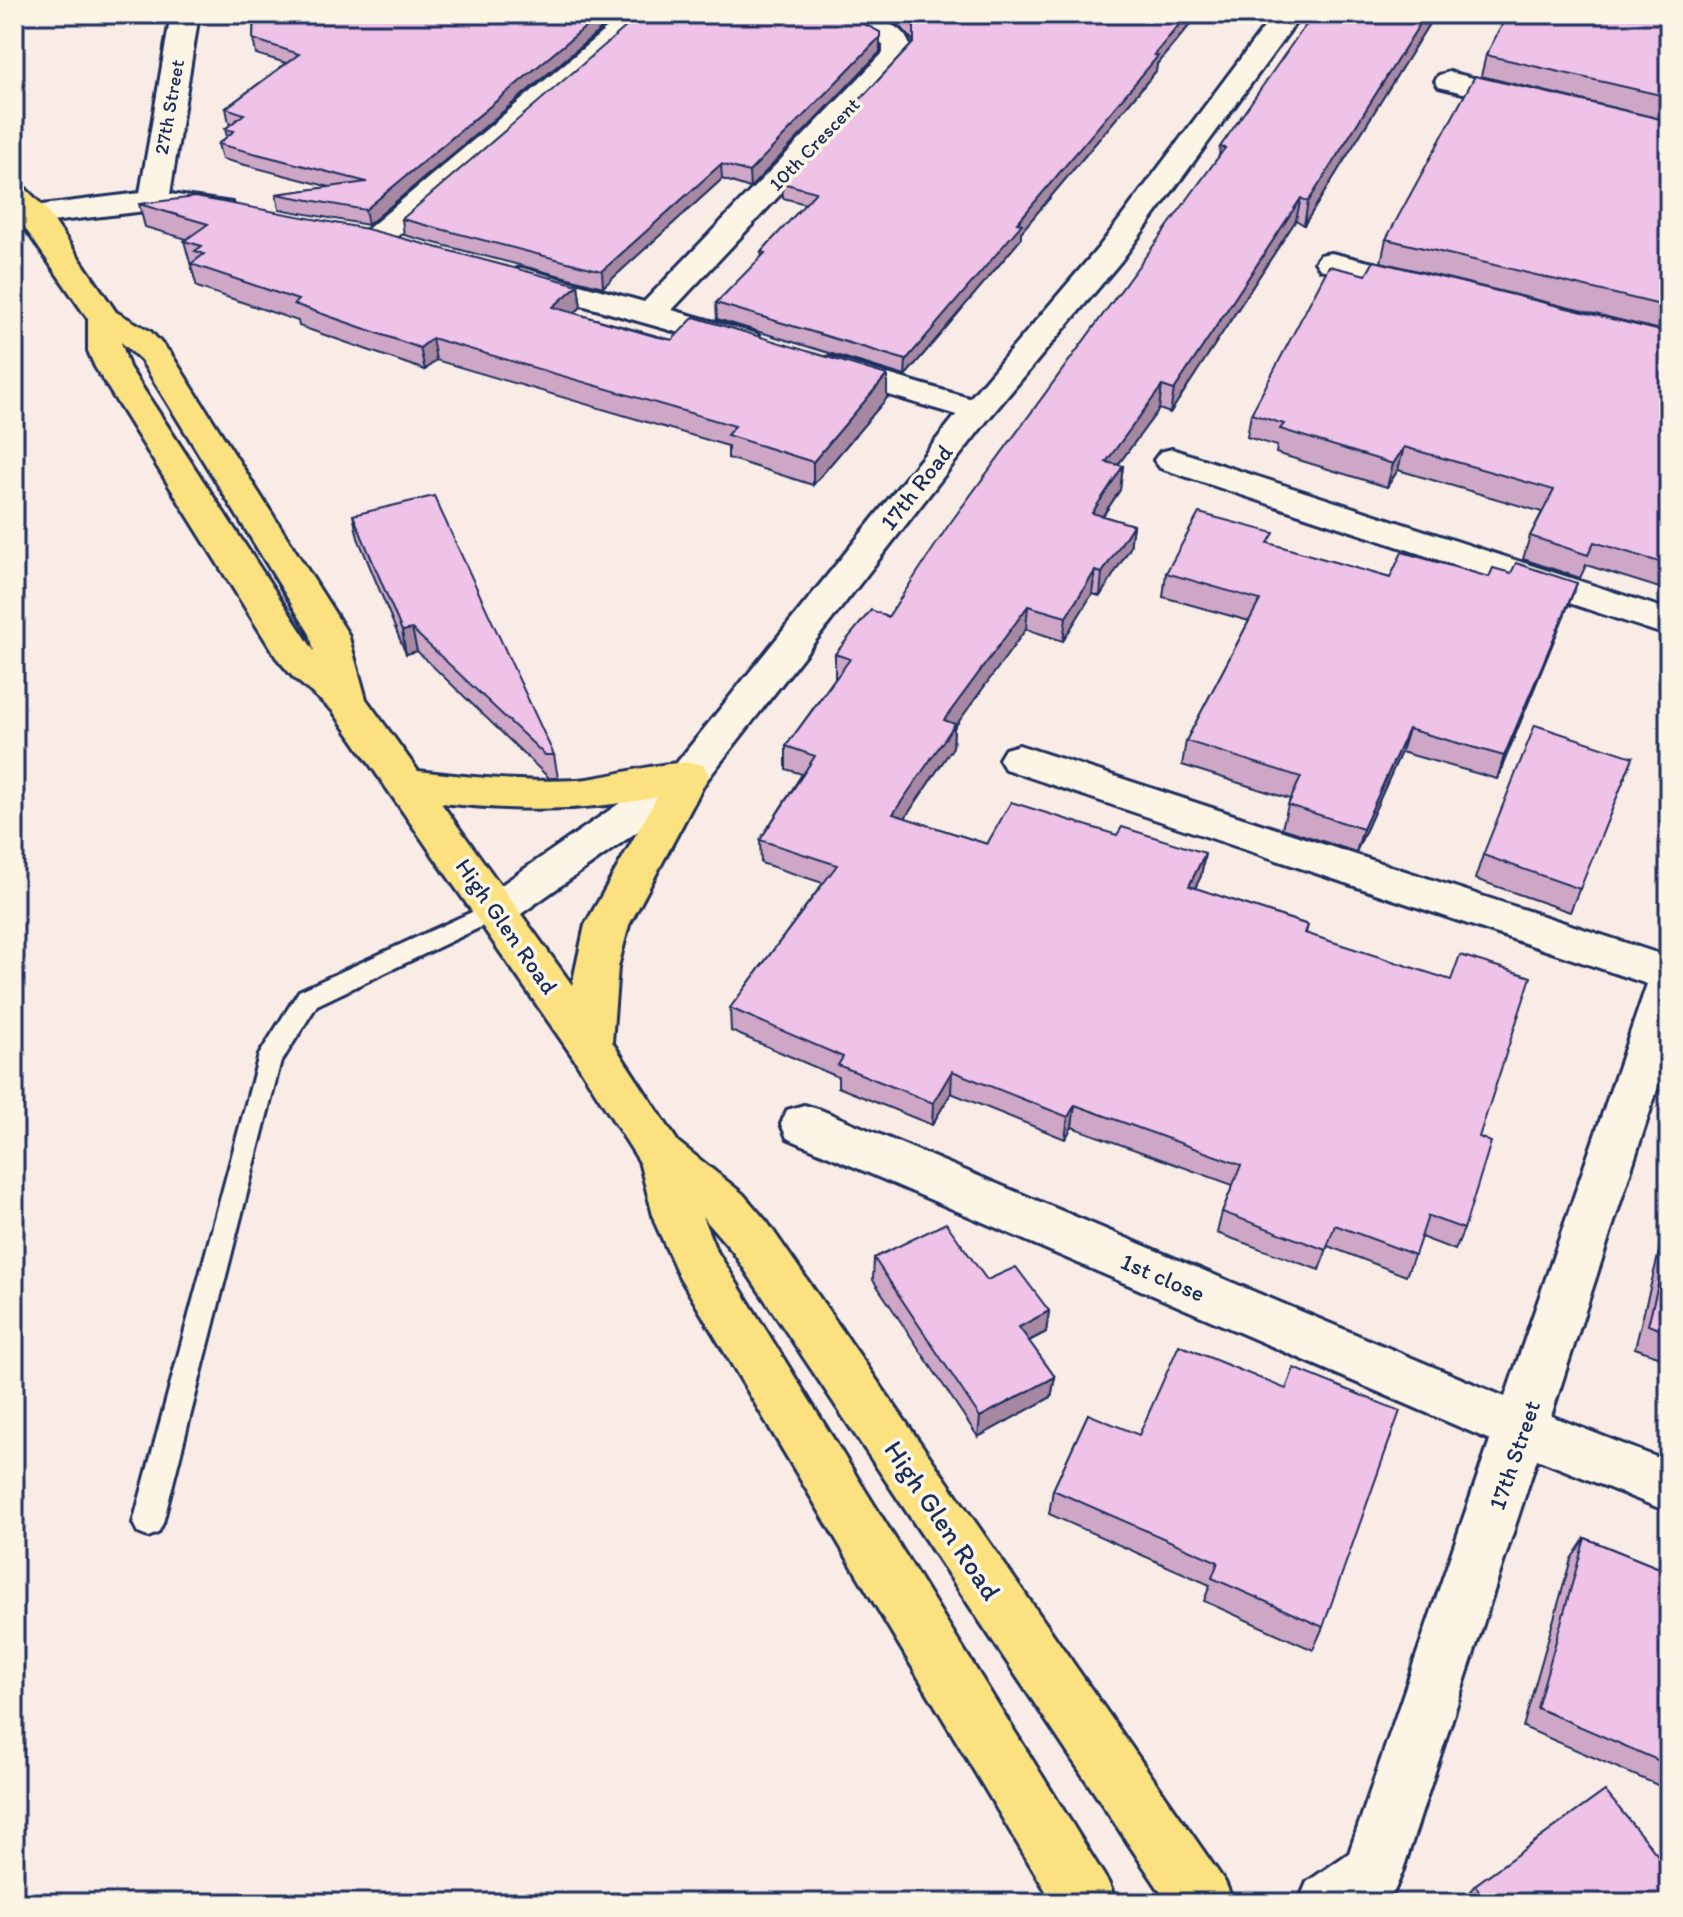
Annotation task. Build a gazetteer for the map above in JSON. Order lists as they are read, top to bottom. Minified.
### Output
{"streets":{"main road":["High Glen Road"],"street":["27th Street","10th Crescent","17th Road","1st close","17th Street"]},"crossings":[["17th Road","High Glen Road"],["1st close","17th Street"]]}
